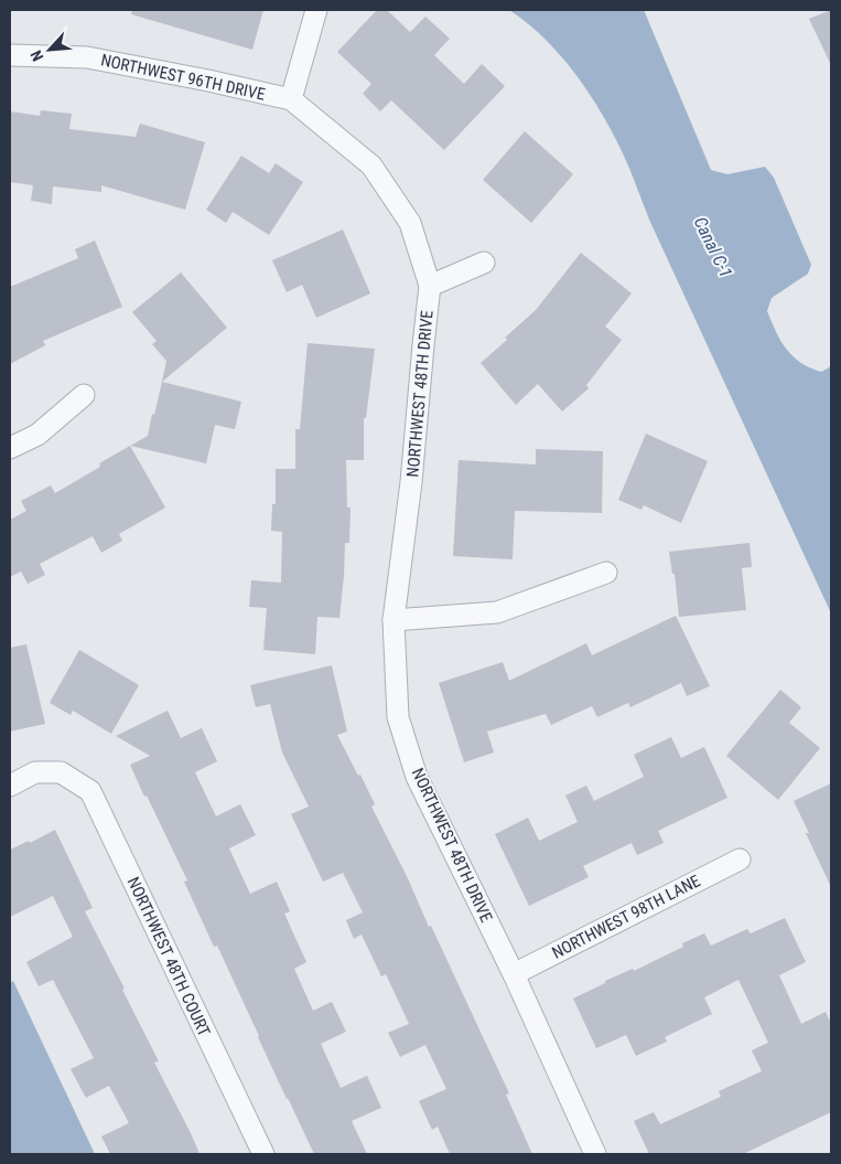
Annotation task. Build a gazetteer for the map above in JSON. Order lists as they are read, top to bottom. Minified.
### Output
{"streets":{"street":["NORTHWEST 96TH DRIVE","NORTHWEST 48TH DRIVE","NORTHWEST 98TH LANE","NORTHWEST 48TH COURT"]},"crossings":[["NORTHWEST 96TH DRIVE","NORTHWEST 48TH DRIVE"],["NORTHWEST 48TH DRIVE","NORTHWEST 98TH LANE"]],"water":["Canal C-1"],"north":"bottom left"}
